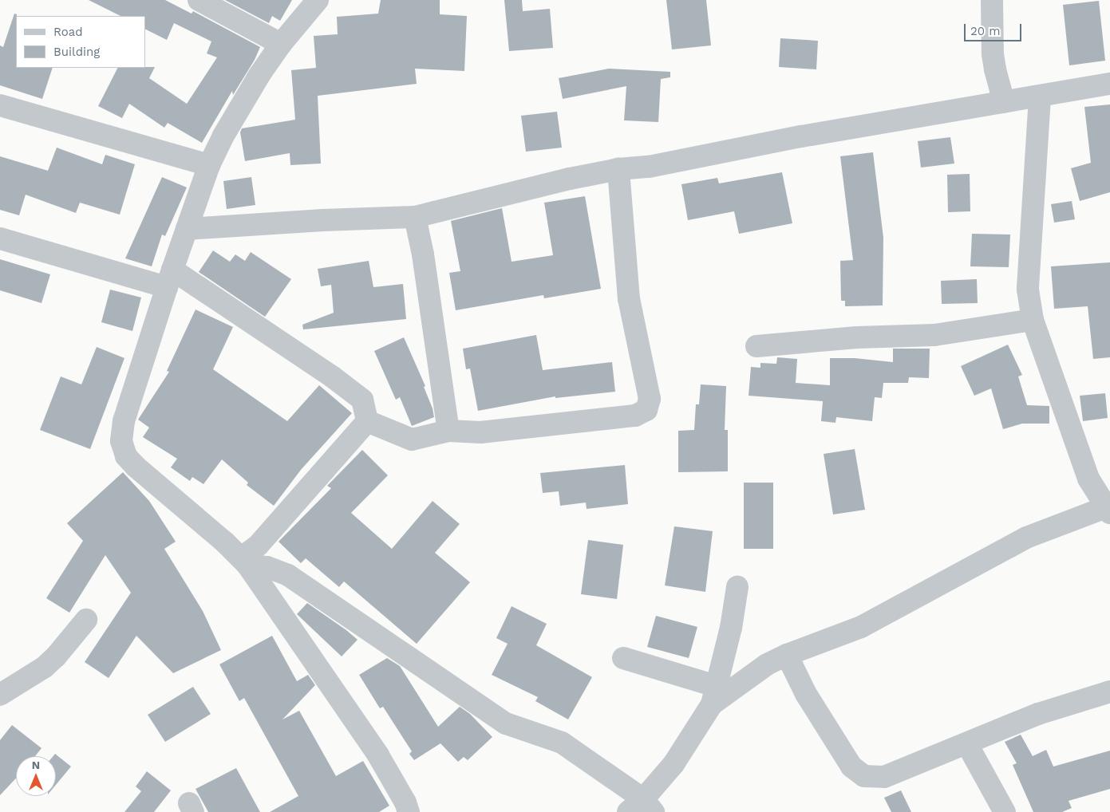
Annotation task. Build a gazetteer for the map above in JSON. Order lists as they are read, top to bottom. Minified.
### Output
{"legend":["Road","Building"],"scale_bar":"20 m","north":"top"}
